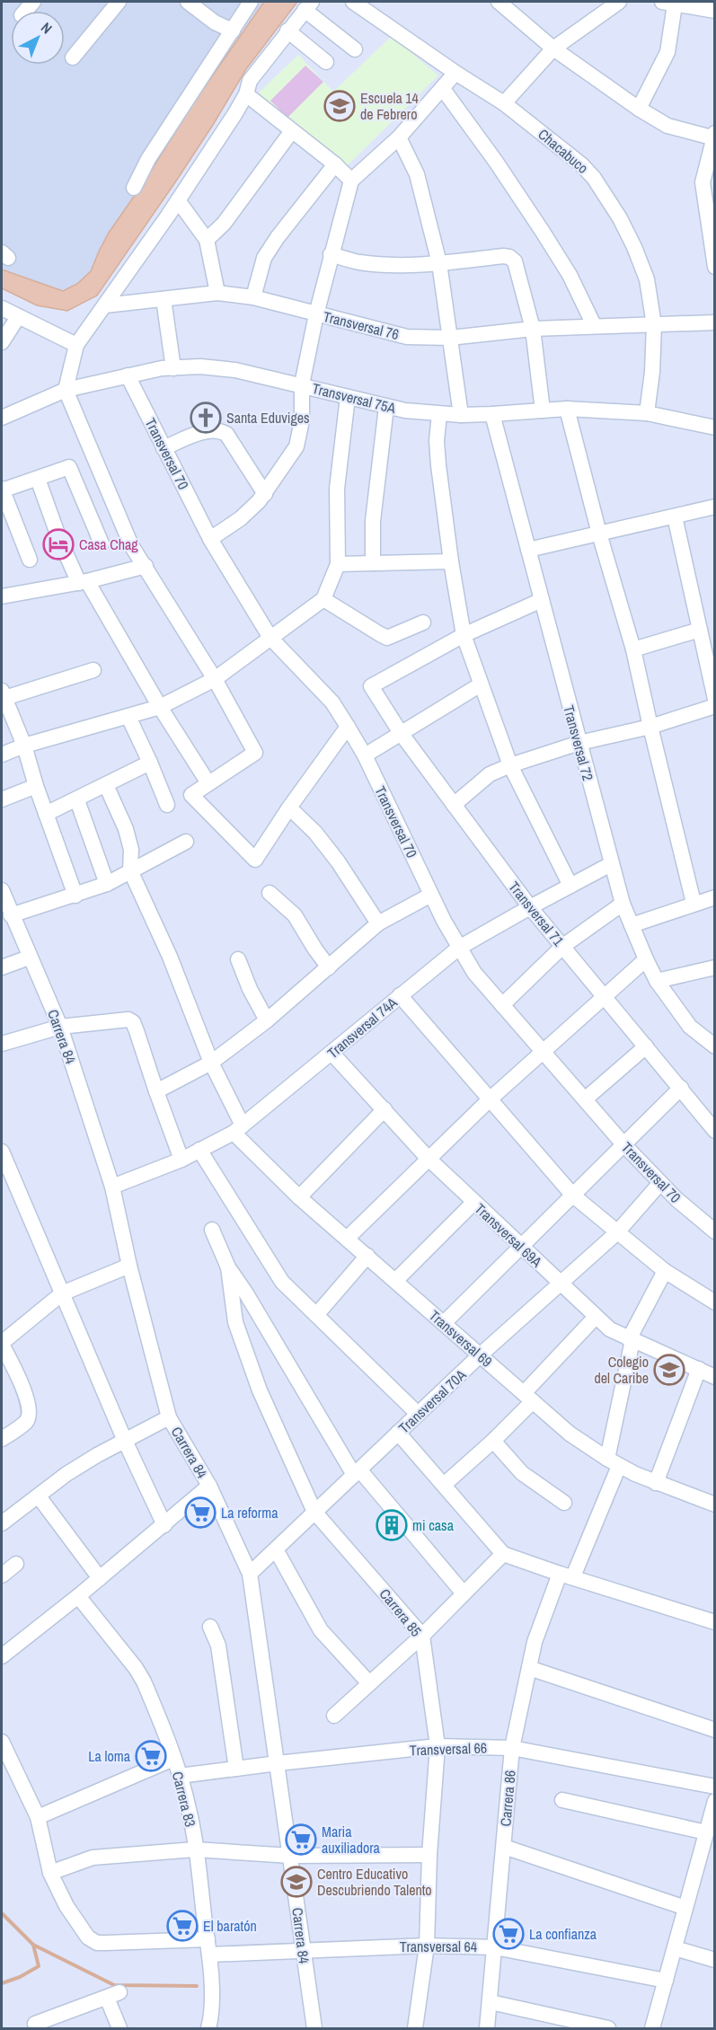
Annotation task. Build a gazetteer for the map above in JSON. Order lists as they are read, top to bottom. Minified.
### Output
{"streets":{"street":["Chacabuco","Transversal 76","Transversal 75A","Transversal 70","Transversal 72","Transversal 71","Transversal 74A","Carrera 84","Transversal 69A","Transversal 69","Transversal 70A","Carrera 85","Transversal 66","Carrera 86","Carrera 83","Transversal 64"]},"crossings":[["Chacabuco","Transversal 76"],["Chacabuco","Transversal 75A"],["Transversal 75A","Transversal 70"],["Transversal 75A","Transversal 72"],["Transversal 70","Transversal 74A"],["Transversal 70","Transversal 70A"],["Transversal 72","Transversal 74A"],["Transversal 71","Transversal 74A"],["Transversal 74A","Carrera 84"],["Transversal 74A","Transversal 69A"],["Transversal 74A","Transversal 69"],["Carrera 84","Transversal 70A"],["Carrera 84","Transversal 66"],["Carrera 84","Transversal 64"],["Transversal 69A","Transversal 70A"],["Transversal 69A","Carrera 86"],["Transversal 69","Transversal 70A"],["Transversal 69","Carrera 86"],["Transversal 70A","Carrera 85"],["Carrera 85","Transversal 66"],["Carrera 85","Transversal 64"],["Transversal 66","Carrera 86"],["Transversal 66","Carrera 83"],["Carrera 86","Transversal 64"],["Carrera 83","Transversal 64"]],"places":{"school or university":["Escuela 14 de Febrero","Colegio del Caribe","Centro Educativo Descubriendo Talento"],"church":["Santa Eduviges"],"hotel":["Casa Chag"],"supermarket":["La reforma","La loma","Maria auxiliadora","El baratón","La confianza"],"building":["mi casa"]},"north":"top right"}
